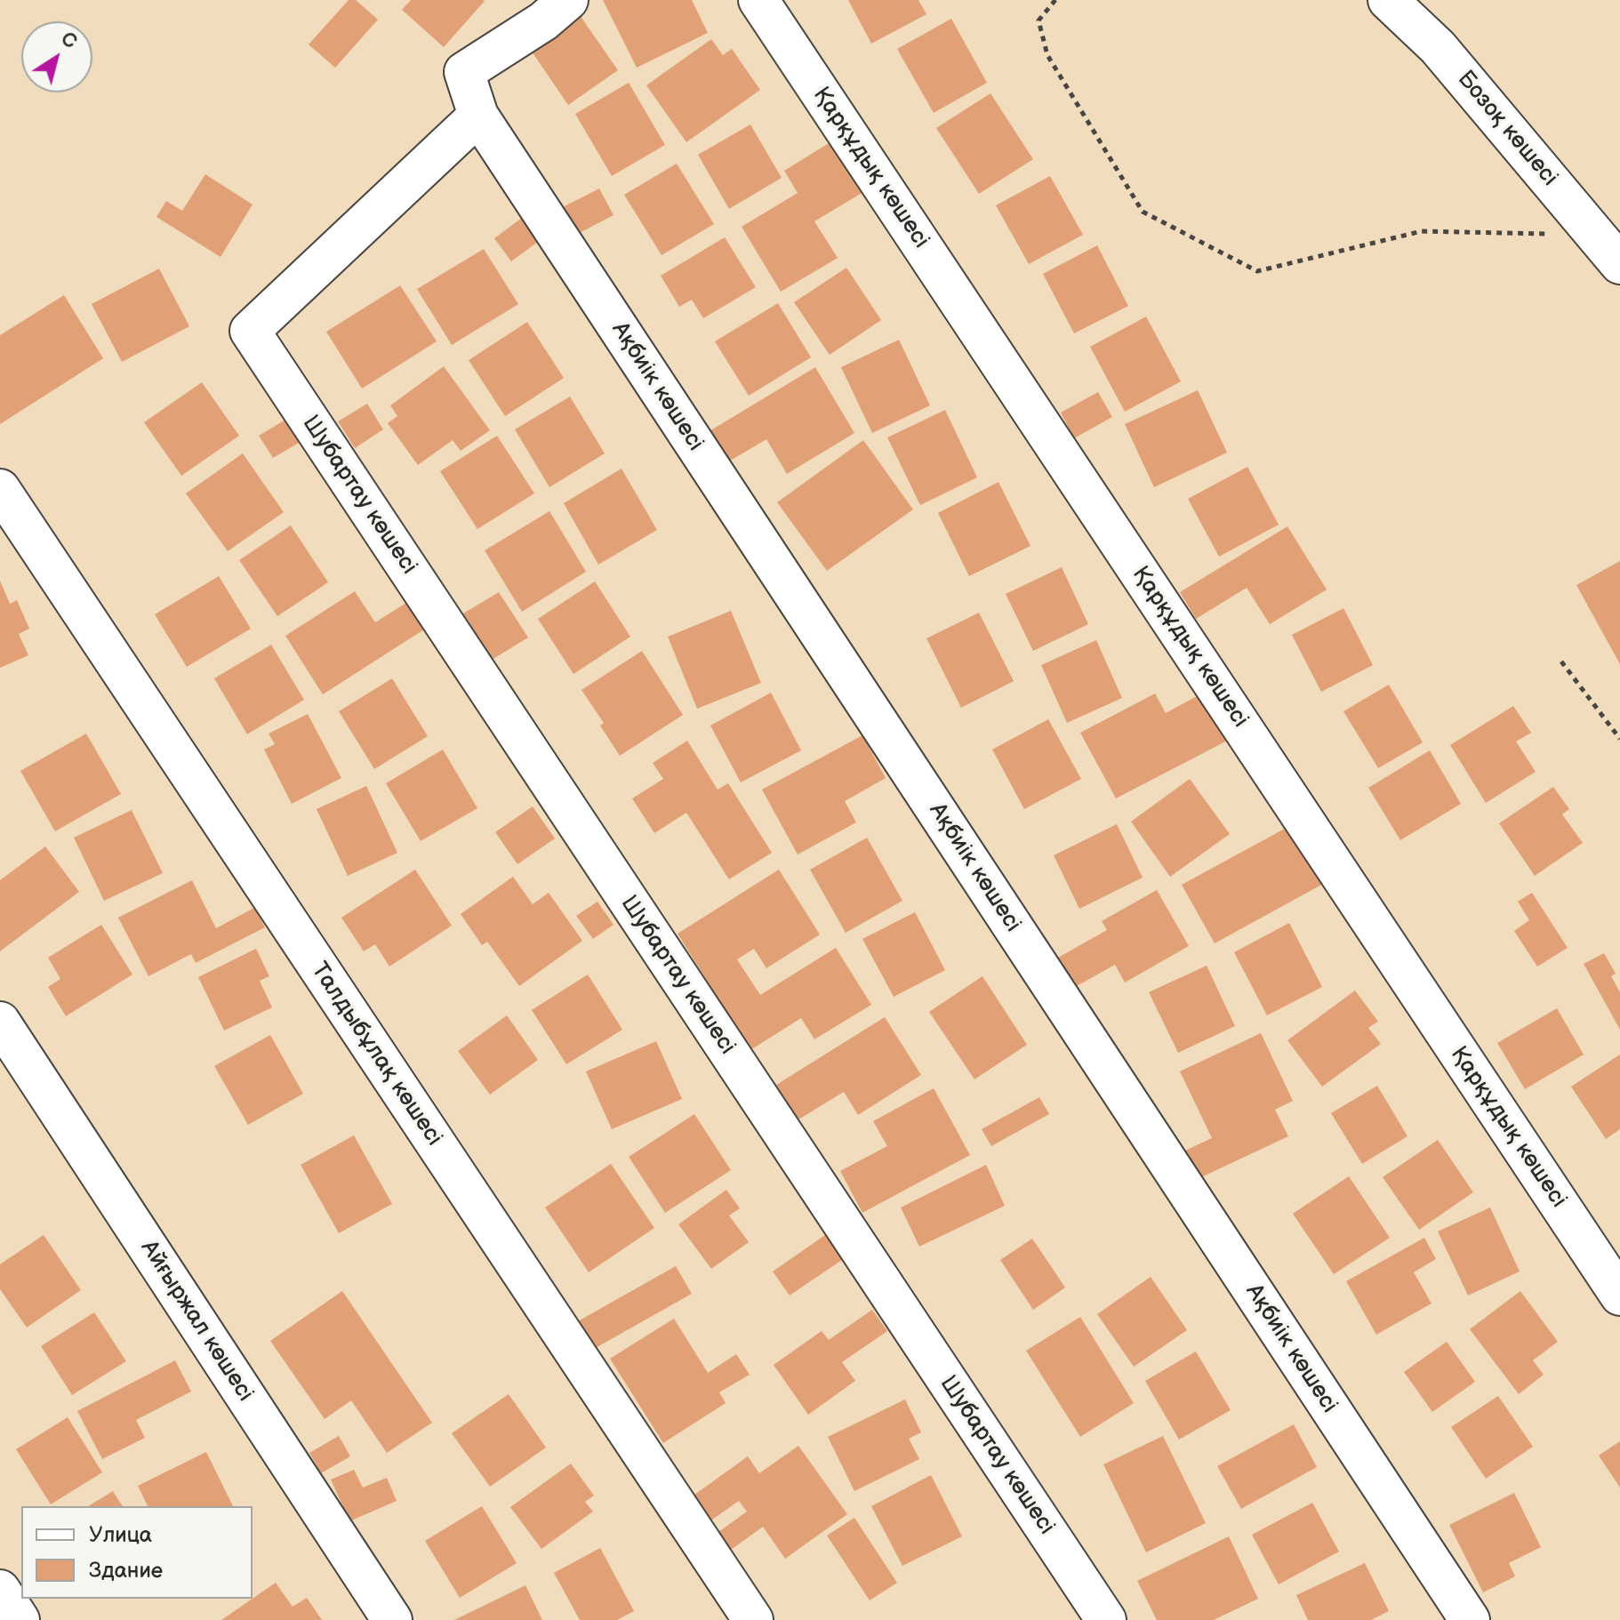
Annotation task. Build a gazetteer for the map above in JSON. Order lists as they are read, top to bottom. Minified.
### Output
{"streets":{"street":["Бозоқ көшесі","Қарқұдық көшесі","Ақбиік көшесі","Шубартау көшесі","Талдыбұлақ көшесі","Айғыржал көшесі"]},"crossings":[["Ақбиік көшесі","Шубартау көшесі"]],"legend":["Улица","Здание"],"north":"top right"}
